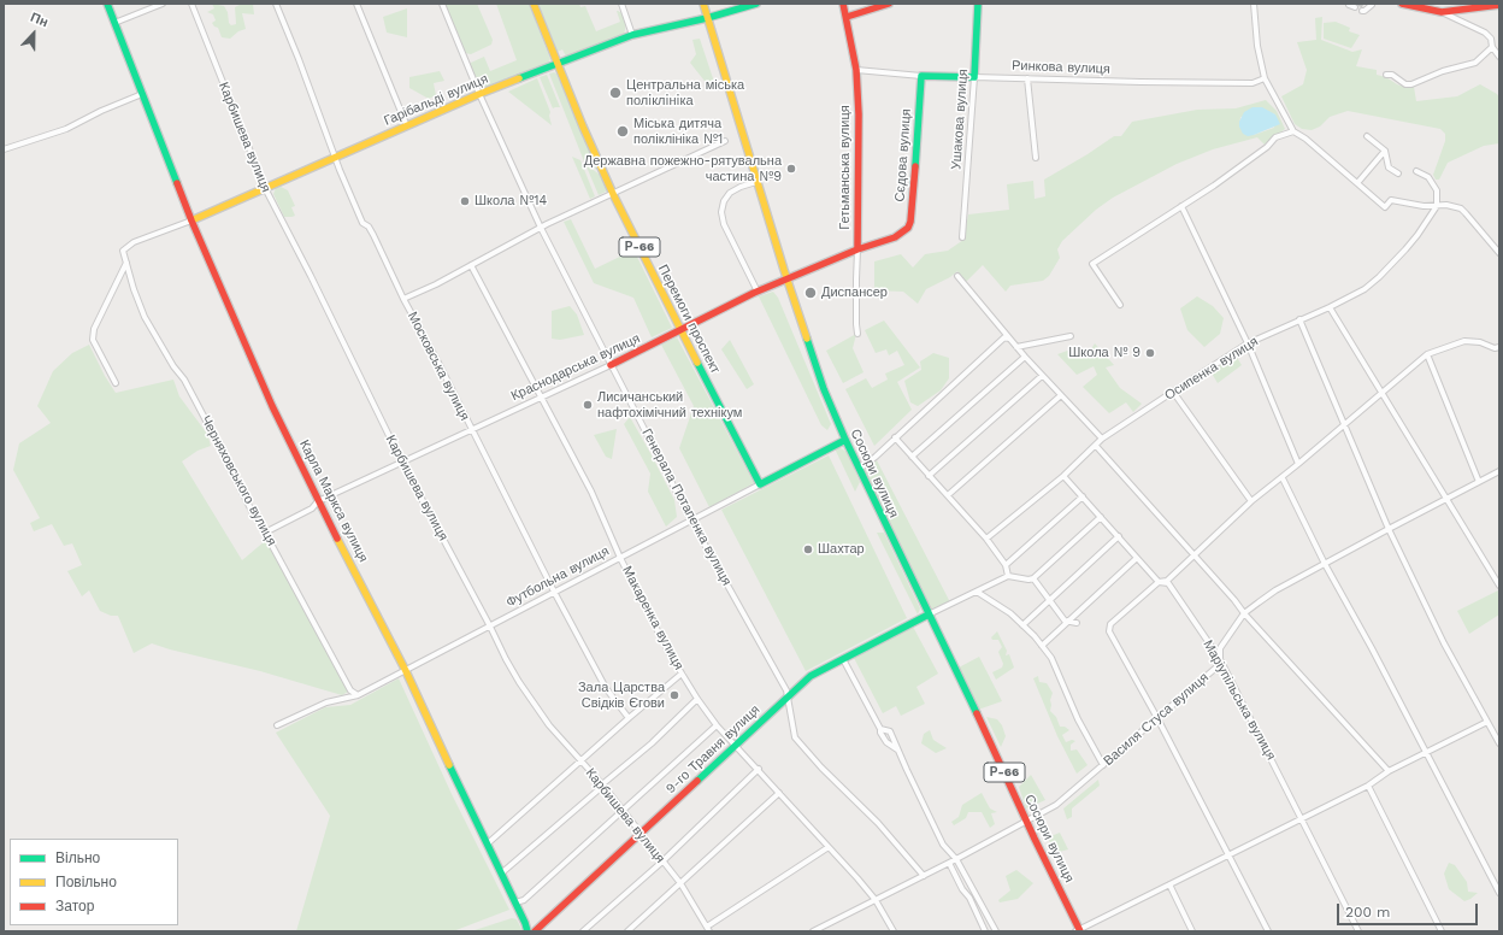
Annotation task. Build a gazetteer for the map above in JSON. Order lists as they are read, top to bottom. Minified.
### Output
{"streets":{"main road":["Ринкова вулиця","Гарібальді вулиця","Ушакова вулиця","Сєдова вулиця","Гетьманська вулиця","Р-66","Перемоги проспект","Краснодарська вулиця","Сосюри вулиця","Карла Маркса вулиця","Футбольна вулиця","9-го Травня вулиця"],"street":["Карбишева вулиця","Московська вулиця","Осипенка вулиця","Черняховського вулиця","Генерала Потапенка вулиця","Макаренка вулиця","Маріупільська вулиця","Василя Стуса вулиця"]},"crossings":[["Ринкова вулиця","Ушакова вулиця"],["Ринкова вулиця","Сєдова вулиця"],["Ринкова вулиця","Гетьманська вулиця"],["Гарібальді вулиця","Карбишева вулиця"],["Гарібальді вулиця","Перемоги проспект"],["Гарібальді вулиця","Московська вулиця"],["Гарібальді вулиця","Сосюри вулиця"],["Гарібальді вулиця","Черняховського вулиця"],["Гарібальді вулиця","Карла Маркса вулиця"],["Гарібальді вулиця","Генерала Потапенка вулиця"],["Карбишева вулиця","Краснодарська вулиця"],["Карбишева вулиця","Футбольна вулиця"],["Карбишева вулиця","9-го Травня вулиця"],["Сєдова вулиця","Краснодарська вулиця"],["Гетьманська вулиця","Краснодарська вулиця"],["Перемоги проспект","Краснодарська вулиця"],["Перемоги проспект","Футбольна вулиця"],["Московська вулиця","Краснодарська вулиця"],["Московська вулиця","Футбольна вулиця"],["Краснодарська вулиця","Сосюри вулиця"],["Краснодарська вулиця","Черняховського вулиця"],["Краснодарська вулиця","Карла Маркса вулиця"],["Краснодарська вулиця","Генерала Потапенка вулиця"],["Краснодарська вулиця","Макаренка вулиця"],["Осипенка вулиця","Маріупільська вулиця"],["Сосюри вулиця","Футбольна вулиця"],["Сосюри вулиця","Василя Стуса вулиця"],["Сосюри вулиця","9-го Травня вулиця"],["Черняховського вулиця","Футбольна вулиця"],["Карла Маркса вулиця","Футбольна вулиця"],["Карла Маркса вулиця","9-го Травня вулиця"],["Генерала Потапенка вулиця","Футбольна вулиця"],["Генерала Потапенка вулиця","Василя Стуса вулиця"],["Генерала Потапенка вулиця","9-го Травня вулиця"],["Футбольна вулиця","Макаренка вулиця"],["Макаренка вулиця","Василя Стуса вулиця"],["Макаренка вулиця","9-го Травня вулиця"],["Маріупільська вулиця","Василя Стуса вулиця"]],"places":["Центральна міська полiклiнiка","Міська дитяча поліклініка №1","Державна пожежно-рятувальна частина №9","Школа №14","Диспансер","Школа № 9","Лисичанський нафтохімічний технікум","Шахтар","Зала Царства Свідків Єгови"],"legend":["Вільно","Повільно","Затор"],"scale_bar":"200 m","north":"top"}
